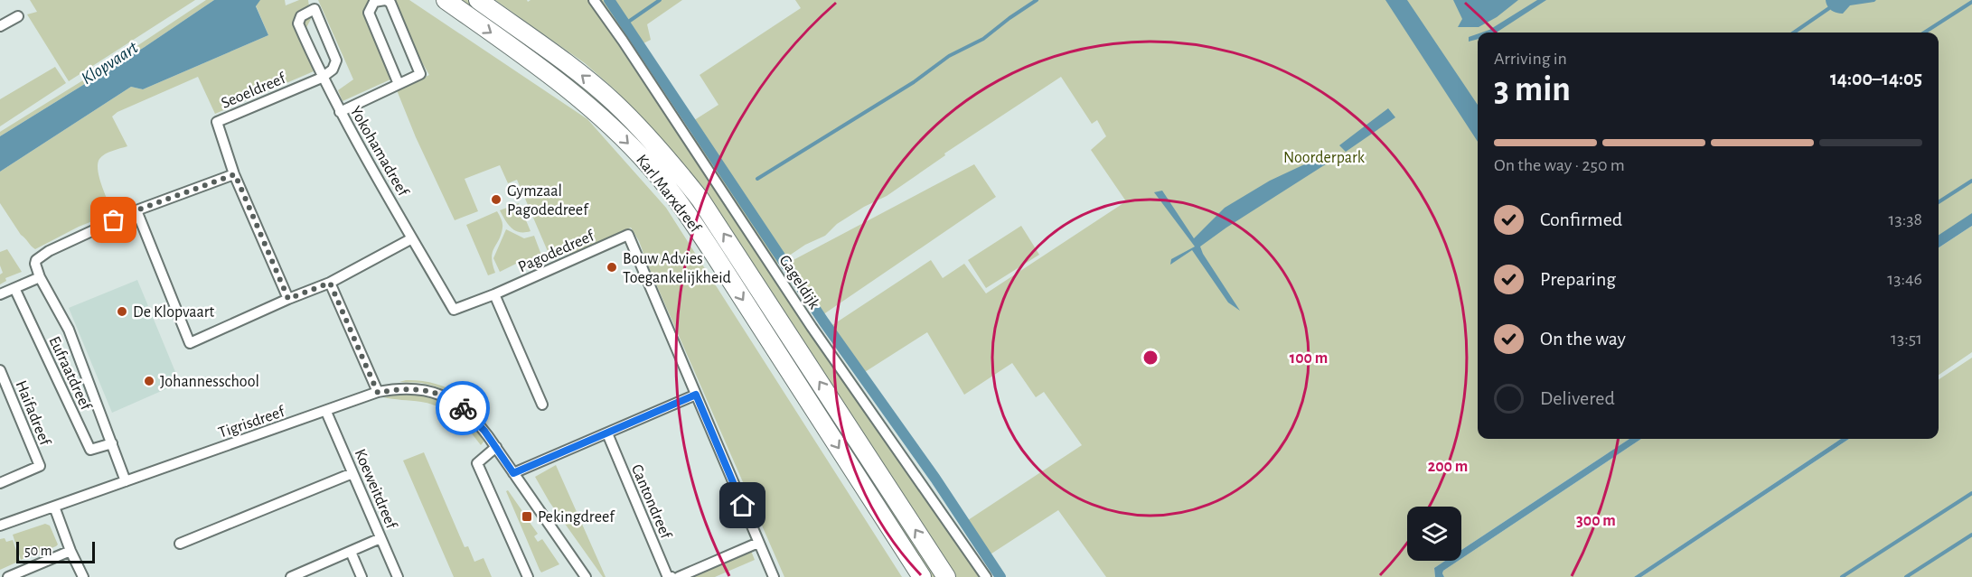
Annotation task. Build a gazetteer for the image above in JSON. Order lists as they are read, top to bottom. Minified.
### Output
{"streets":{"highway":["Karl Marxdreef"],"street":["Seoeldreef","Yokohamadreef","Pagodedreef","Gageldijk","Eufraatdreef","Haifadreef","Tigrisdreef","Koeweitdreef","Cantondreef"]},"crossings":[["Seoeldreef","Yokohamadreef"],["Yokohamadreef","Pagodedreef"],["Eufraatdreef","Tigrisdreef"],["Tigrisdreef","Koeweitdreef"]],"water":["Klopvaart"],"parks":["Noorderpark"],"places":{"other":["Gymzaal Pagodedreef","Bouw Advies Toegankelijkheid","De Klopvaart","Johannesschool"],"transit":["Pekingdreef"]},"scale_bar":"50 m","page":{"heading":["3 min","Arriving in","14:00–14:05"],"bar":"On the way · 250 m","list":[["Confirmed","13:38"],["Preparing","13:46"],["On the way","13:51"],"Delivered"],"scale":"50 m"},"rings":["100 m","200 m","300 m"]}
